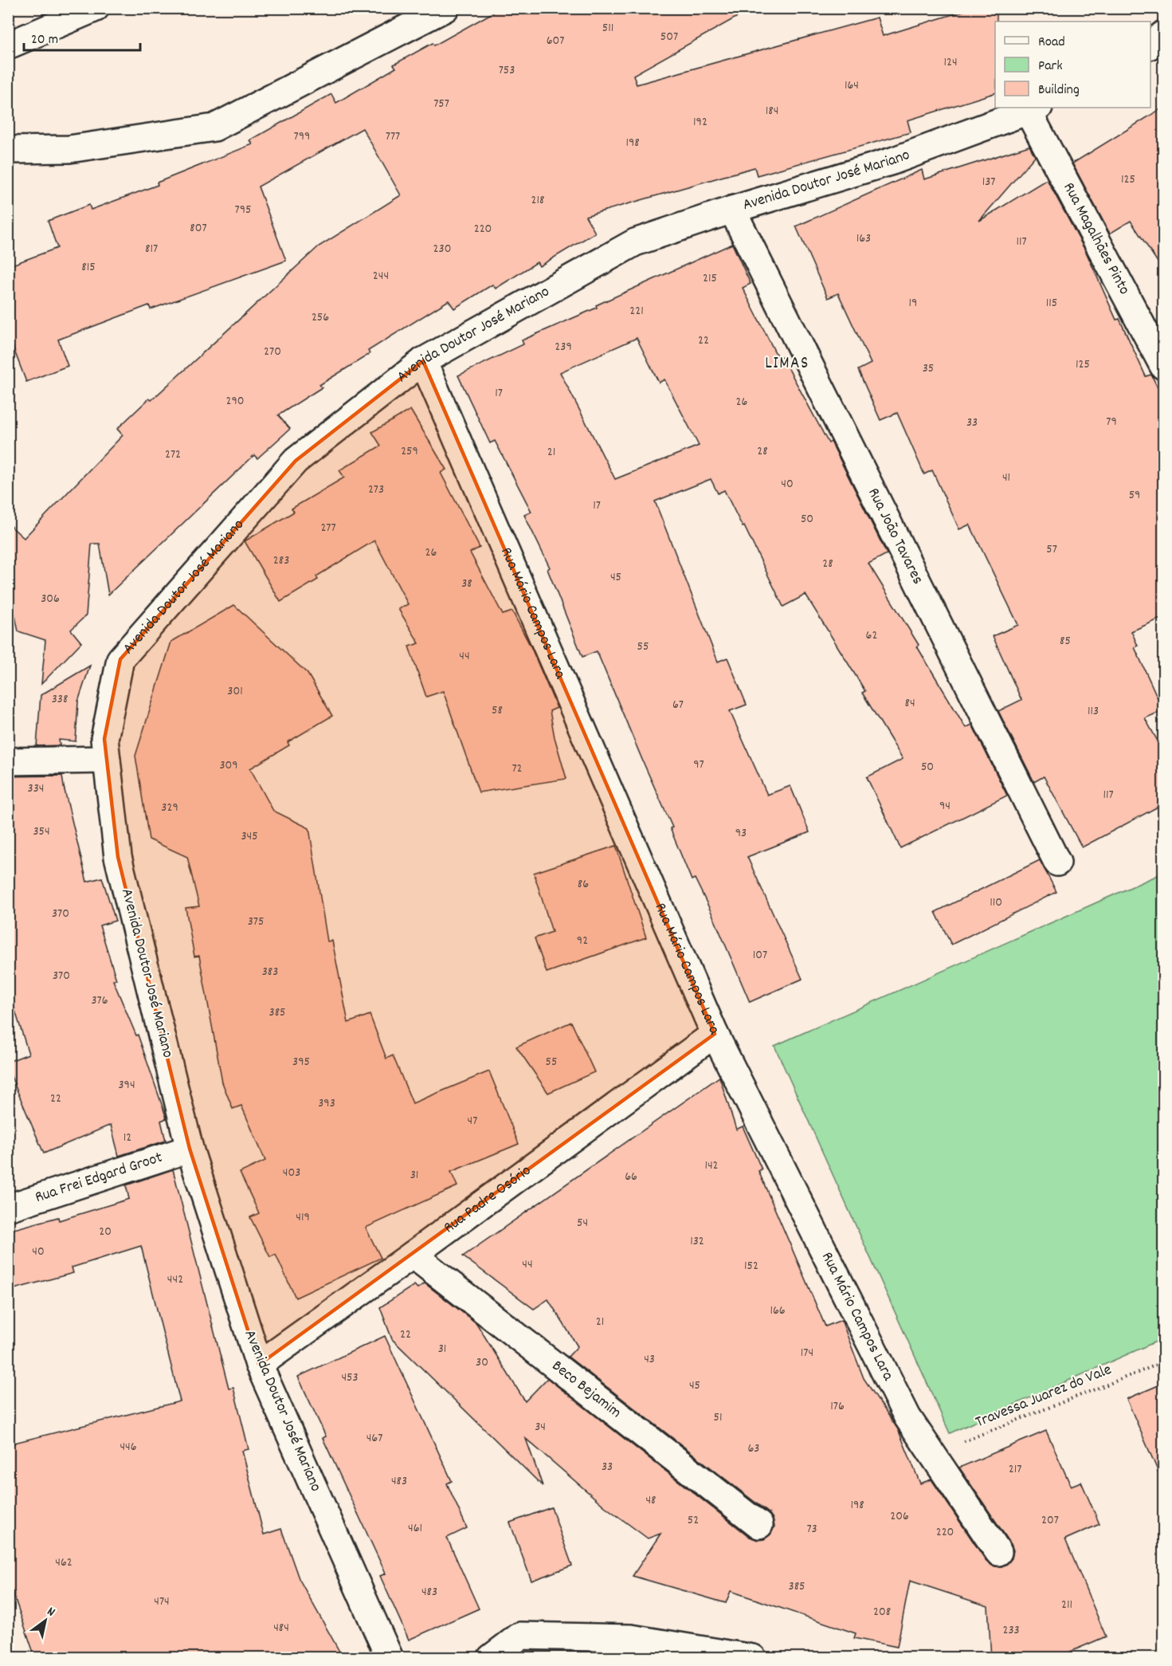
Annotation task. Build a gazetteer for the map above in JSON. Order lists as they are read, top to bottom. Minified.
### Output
{"streets":{"main road":["Avenida Doutor José Mariano","Rua Magalhães Pinto","Rua João Tavares","Rua Mário Campos Lara","Rua Frei Edgard Groot","Rua Padre Osório","Beco Bejamim"],"path":["Travessa Juarez do Vale"]},"crossings":[["Avenida Doutor José Mariano","Rua Magalhães Pinto"],["Avenida Doutor José Mariano","Rua João Tavares"],["Avenida Doutor José Mariano","Rua Mário Campos Lara"],["Avenida Doutor José Mariano","Rua Frei Edgard Groot"],["Avenida Doutor José Mariano","Rua Padre Osório"],["Rua Mário Campos Lara","Rua Padre Osório"],["Rua Mário Campos Lara","Travessa Juarez do Vale"],["Rua Padre Osório","Beco Bejamim"]],"districts":["LIMAS"],"house_numbers":["511","507","607","124","753","164","757","184","192","799","777","198","125","137","218","795","807","220","163","117","817","230","815","244","215","19","115","221","256","22","239","270","125","35","17","290","26","79","33","259","28","21","272","41","40","273","59","17","50","277","57","26","283","28","45","38","306","62","85","55","44","301","338","84","67","58","113","97","309","50","72","334","117","94","329","354","93","345","86","110","370","375","92","107","383","370","376","385","395","55","394","22","393","47","12","142","403","31","66","419","54","20","132","40","44","152","442","166","21","22","31","174","43","30","453","45","176","51","34","467","446","63","33","217","483","48","198","206","52","207","461","73","220","462","385","483","474","211","208","484","233"],"legend":["Road","Park","Building"],"scale_bar":"20 m","north":"top right"}
